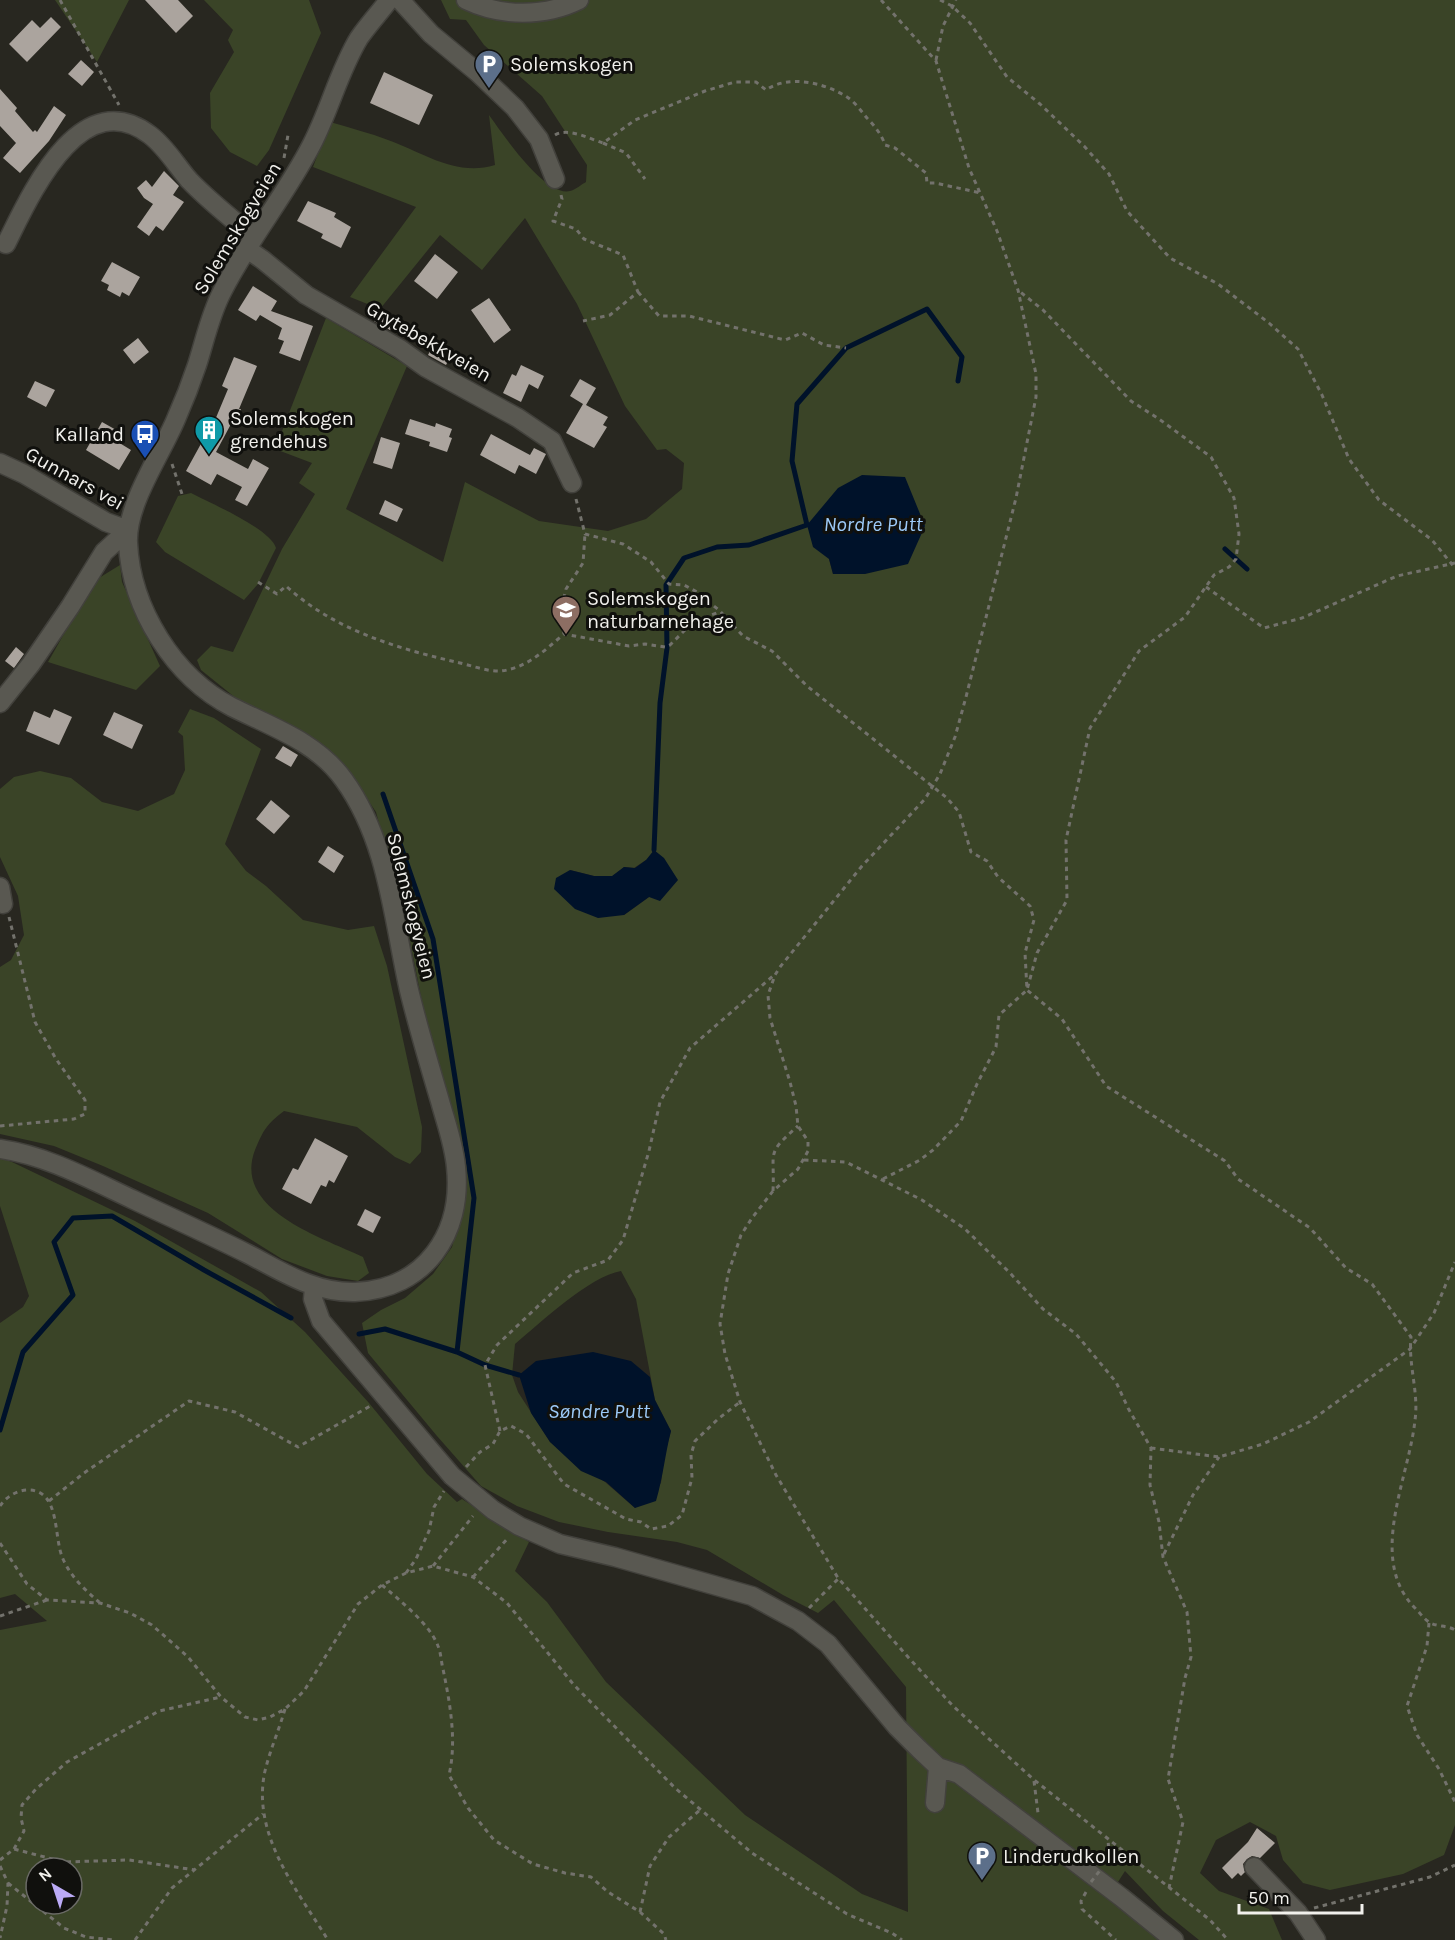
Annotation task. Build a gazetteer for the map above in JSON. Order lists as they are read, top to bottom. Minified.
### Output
{"streets":{"street":["Solemskogveien","Grytebekkveien","Gunnars vei"]},"crossings":[["Solemskogveien","Grytebekkveien"],["Solemskogveien","Gunnars vei"]],"water":["Nordre Putt","Søndre Putt"],"places":{"parking":["Solemskogen","Linderudkollen"],"building":["Solemskogen grendehus"],"bus stop":["Kalland"],"school or university":["Solemskogen naturbarnehage"]},"scale_bar":"50 m","north":"top left"}
